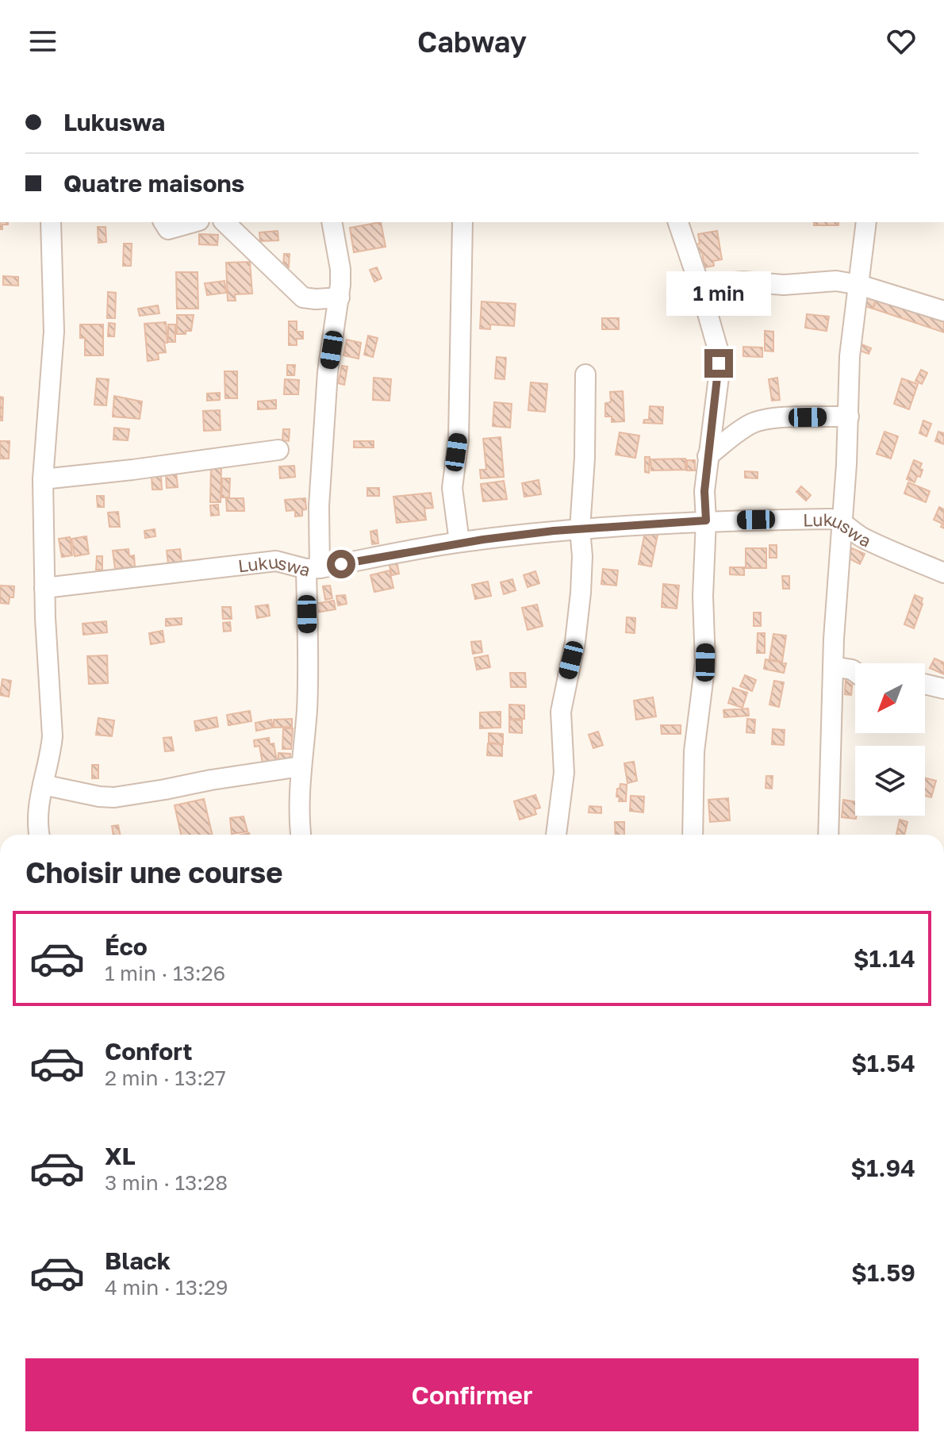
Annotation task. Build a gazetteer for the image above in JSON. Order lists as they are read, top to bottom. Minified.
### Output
{"streets":{"street":["Lukuswa"]},"north":"bottom left","page":{"header":"Cabway","banner":["Lukuswa","Quatre maisons"],"bubble":"1 min","heading":"Choisir une course","list":[{"name":"Éco","note":"1 min · 13:26","value":"$1.14"},{"name":"Confort","note":"2 min · 13:27","value":"$1.54"},{"name":"XL","note":"3 min · 13:28","value":"$1.94"},{"name":"Black","note":"4 min · 13:29","value":"$1.59"}],"buttons":"Confirmer"}}
